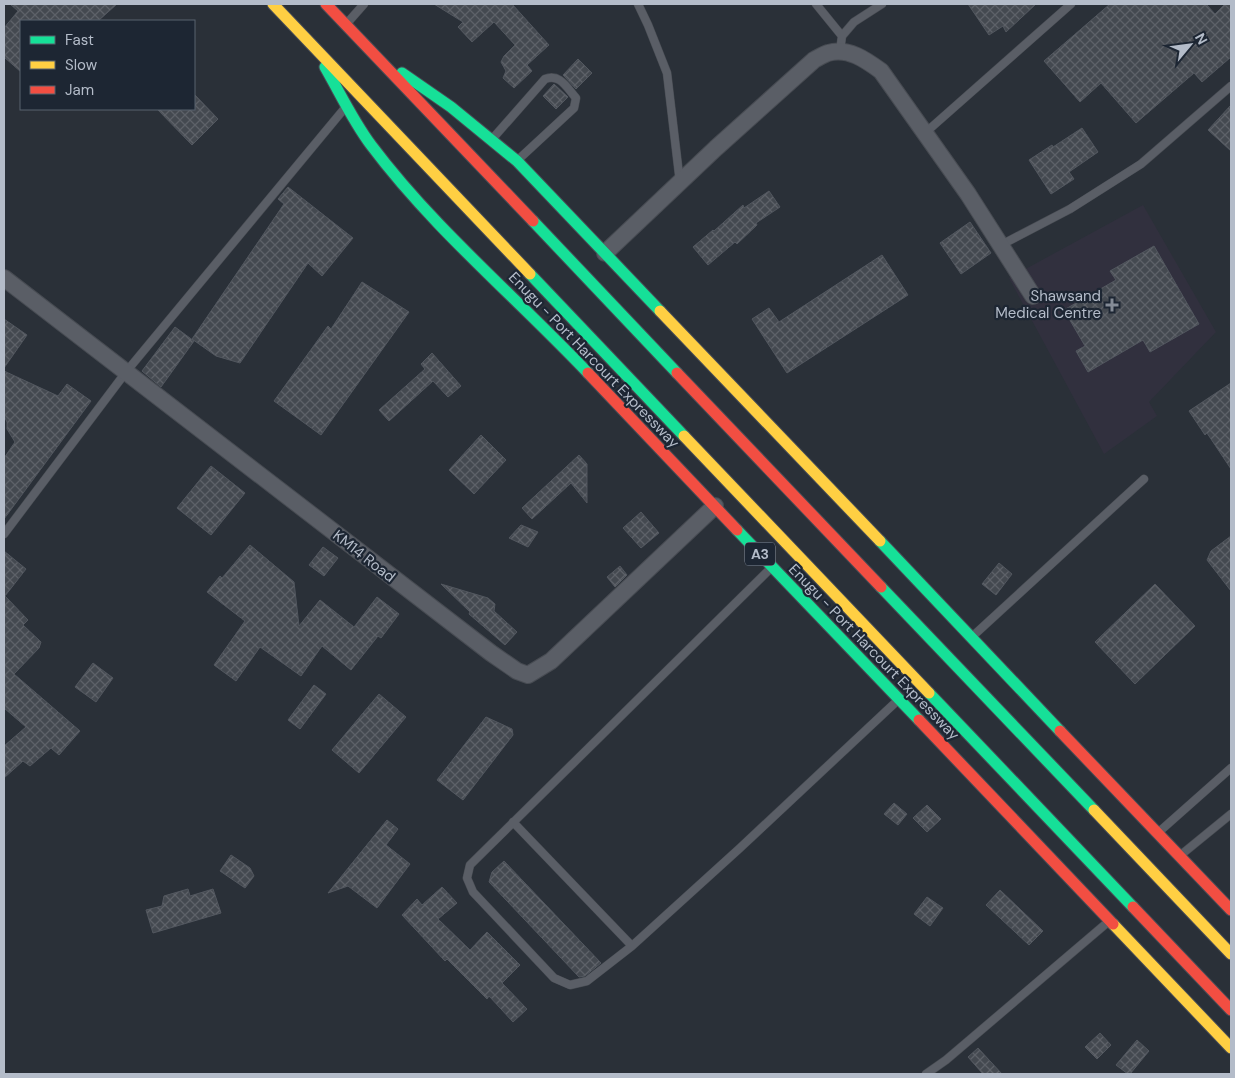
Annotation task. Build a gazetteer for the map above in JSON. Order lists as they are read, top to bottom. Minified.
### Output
{"streets":{"main road":["Enugu - Port Harcourt Expressway","A3"],"street":["KM14 Road"]},"crossings":[["Enugu - Port Harcourt Expressway","KM14 Road"]],"places":{"health":["Shawsand Medical Centre"]},"legend":["Fast","Slow","Jam"],"north":"top right"}
